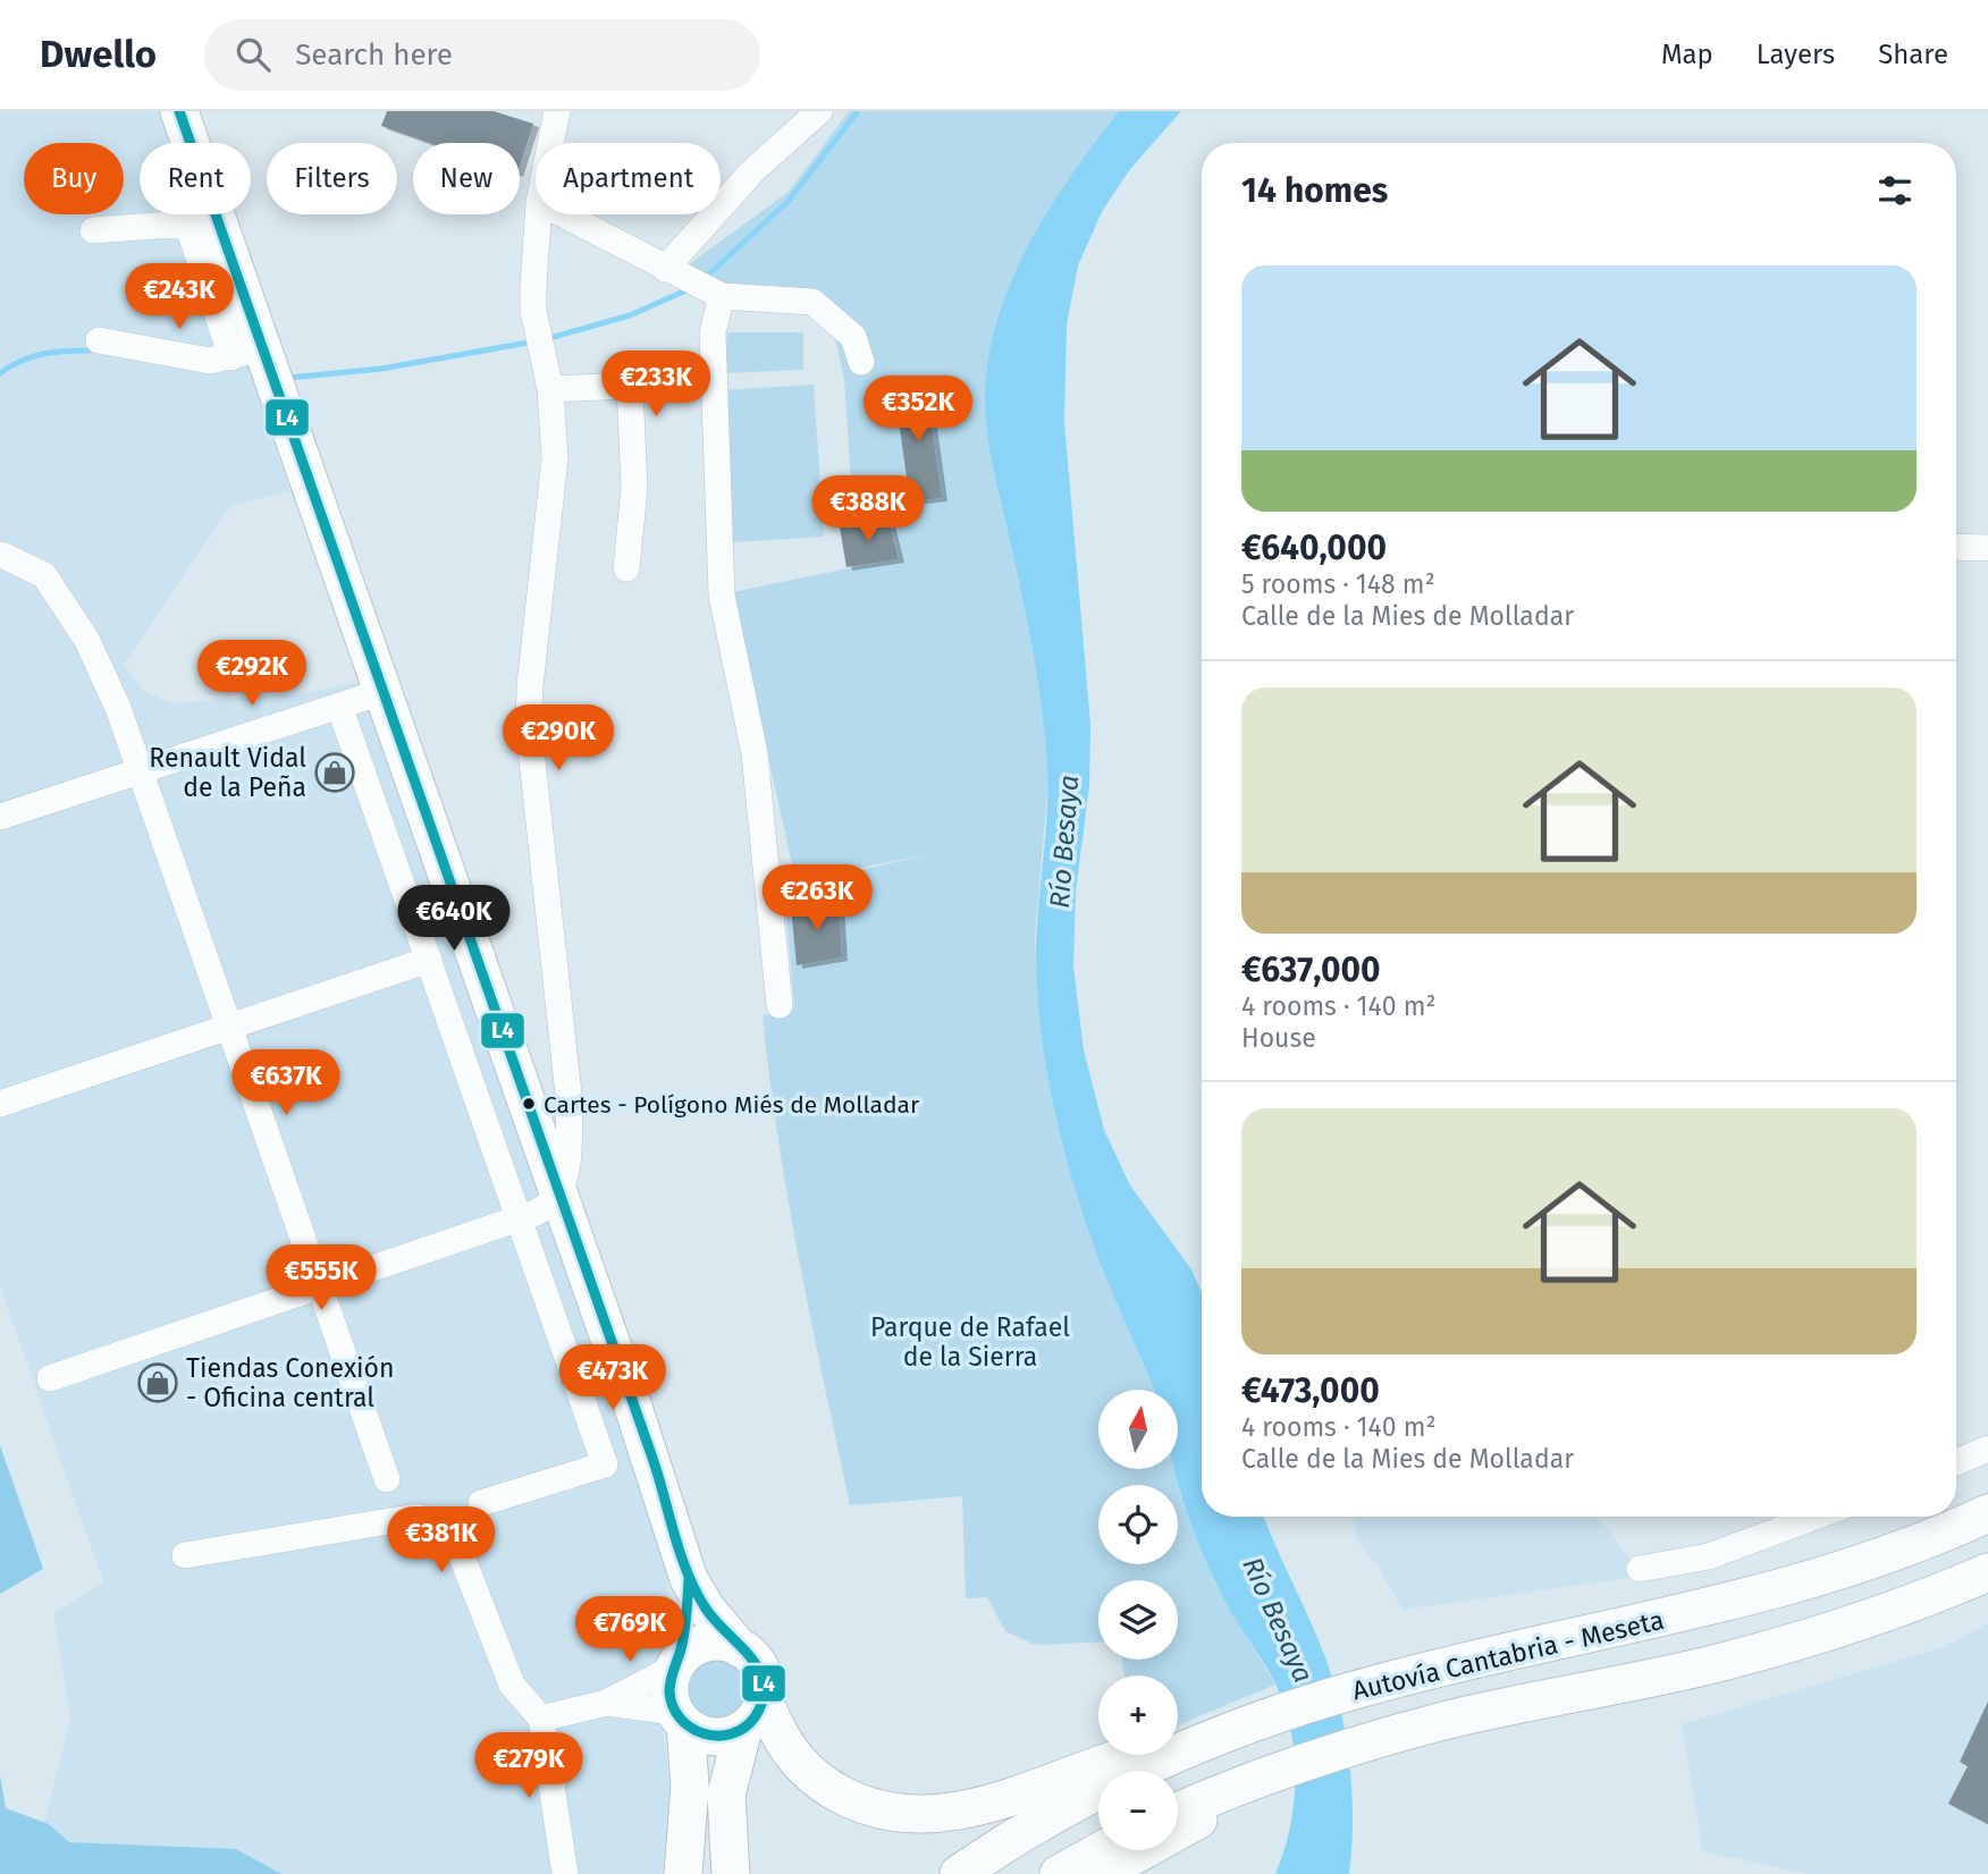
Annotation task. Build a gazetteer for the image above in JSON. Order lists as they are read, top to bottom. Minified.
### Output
{"streets":{"highway":["Autovía Cantabria - Meseta"]},"water":["Río Besaya"],"parks":["Parque de Rafael de la Sierra"],"places":{"shop":["Renault Vidal de la Peña","Tiendas Conexión - Oficina central"],"other":["Cartes - Polígono Miés de Molladar"]},"lines":["transit line L4"],"north":"top","page":{"header":"Dwello","search":"Search here","nav":["Map","Layers","Share"],"chip":["Buy","Rent","Filters","New","Apartment"],"heading":"14 homes","list":[{"name":"€640,000","note":"5 rooms · 148 m² · Calle de la Mies de Molladar"},{"name":"€637,000","note":"4 rooms · 140 m² · House"},{"name":"€473,000","note":"4 rooms · 140 m² · Calle de la Mies de Molladar"}],"price":["€243K","€233K","€352K","€388K","€292K","€290K","€263K","€640K","€637K","€555K","€473K","€381K","€769K","€279K"],"map_buttons":["+","−"]}}
